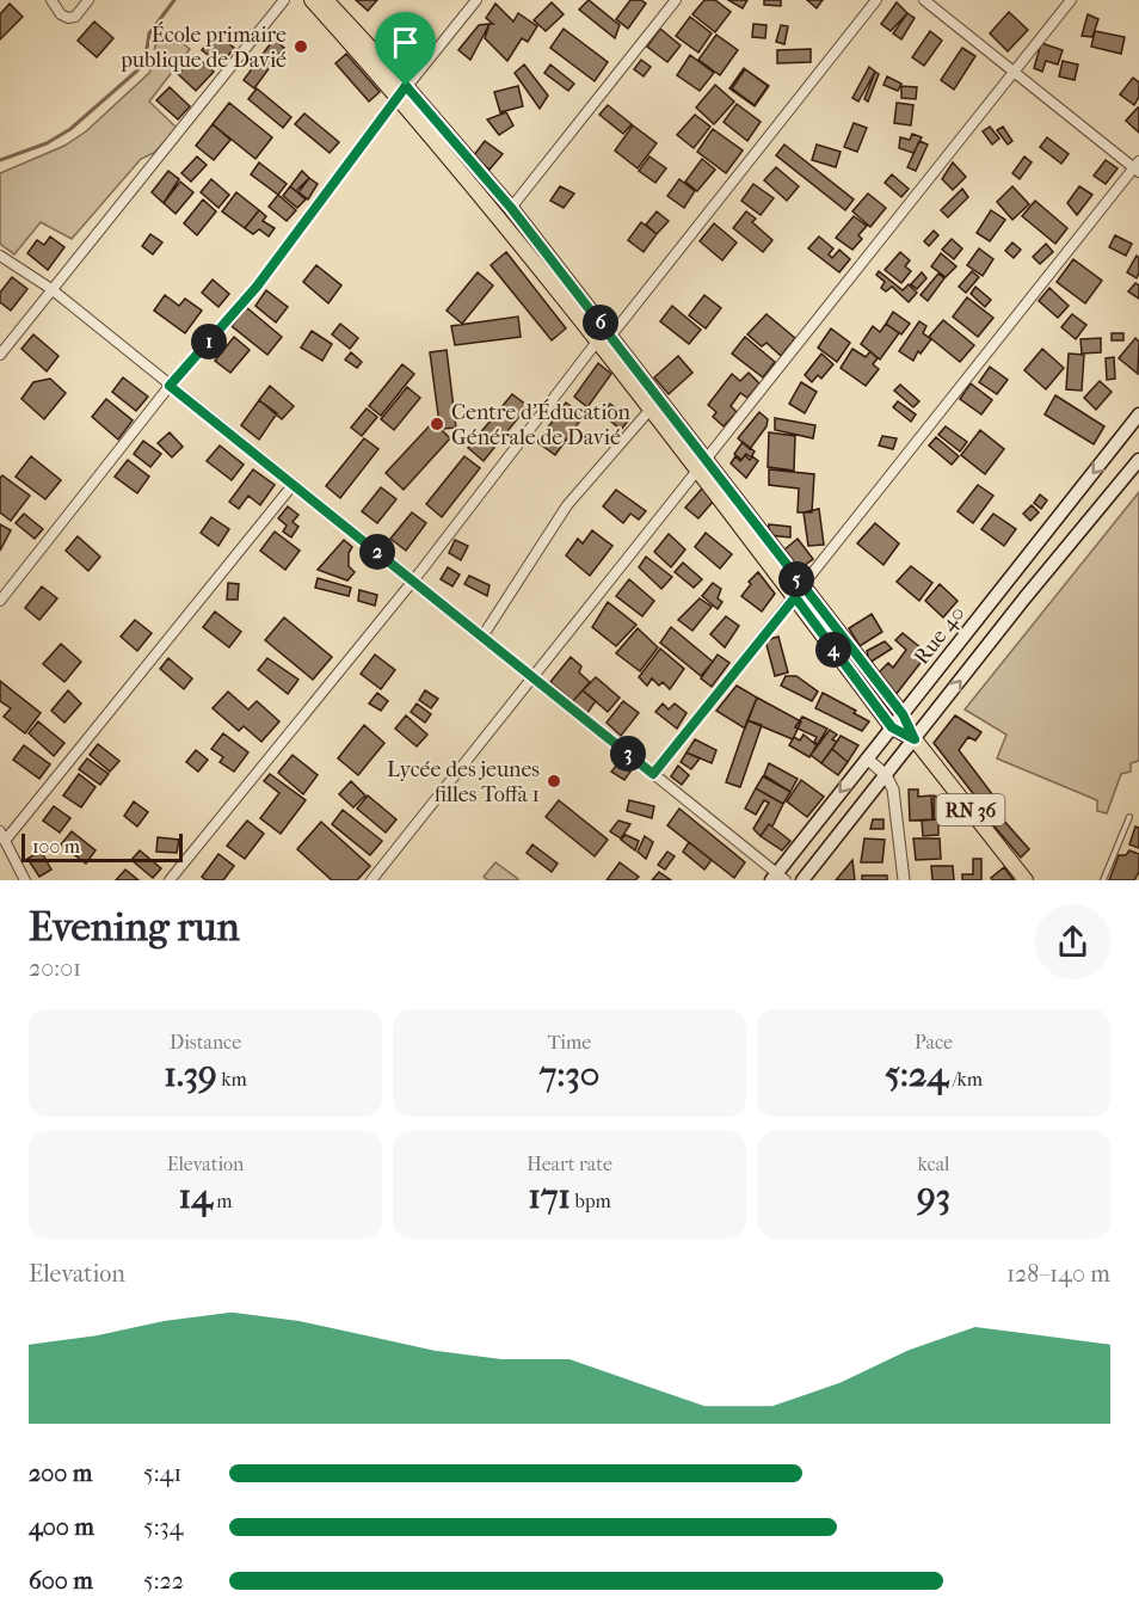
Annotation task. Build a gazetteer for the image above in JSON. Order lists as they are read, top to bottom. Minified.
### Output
{"streets":{"main road":["Rue 40","RN 36"]},"crossings":[["Rue 40","RN 36"]],"places":["École primaire publique de Davié","Centre d'Éducation Générale de Davié","Lycée des jeunes filles Toffa 1"],"scale_bar":"100 m","page":{"pins":["6","1","2","5","4","3"],"scale":"100 m","heading":["Evening run","20:01"],"stats":[["Distance","1.39 km"],["Time","7:30"],["Pace","5:24 /km"],["Elevation","14 m"],["Heart rate","171 bpm"],["kcal","93"]],"chart":["Elevation","128–140 m"],"list":[{"name":"200 m","note":"5:41"},{"name":"400 m","note":"5:34"},{"name":"600 m","note":"5:22"}]}}
